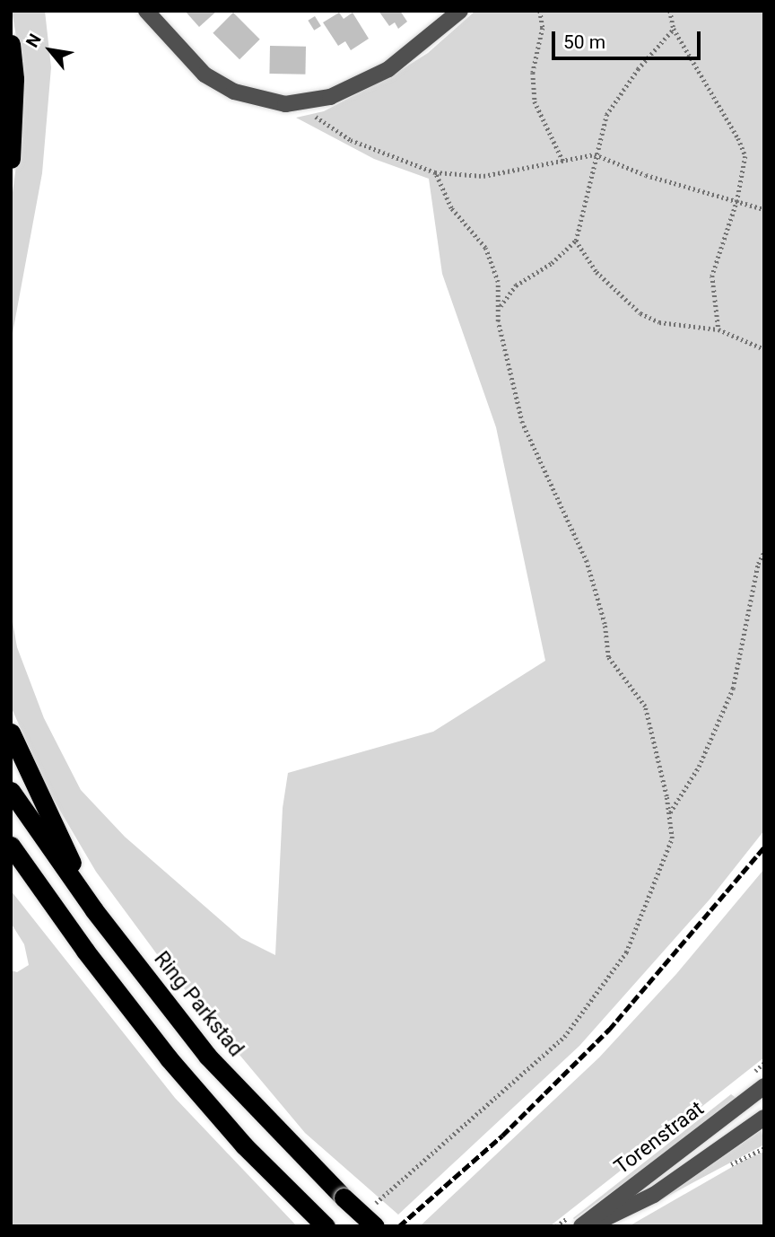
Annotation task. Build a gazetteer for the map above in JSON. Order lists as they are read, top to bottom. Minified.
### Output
{"streets":{"highway":["Ring Parkstad"],"street":["Torenstraat"]},"scale_bar":"50 m","north":"top left"}
